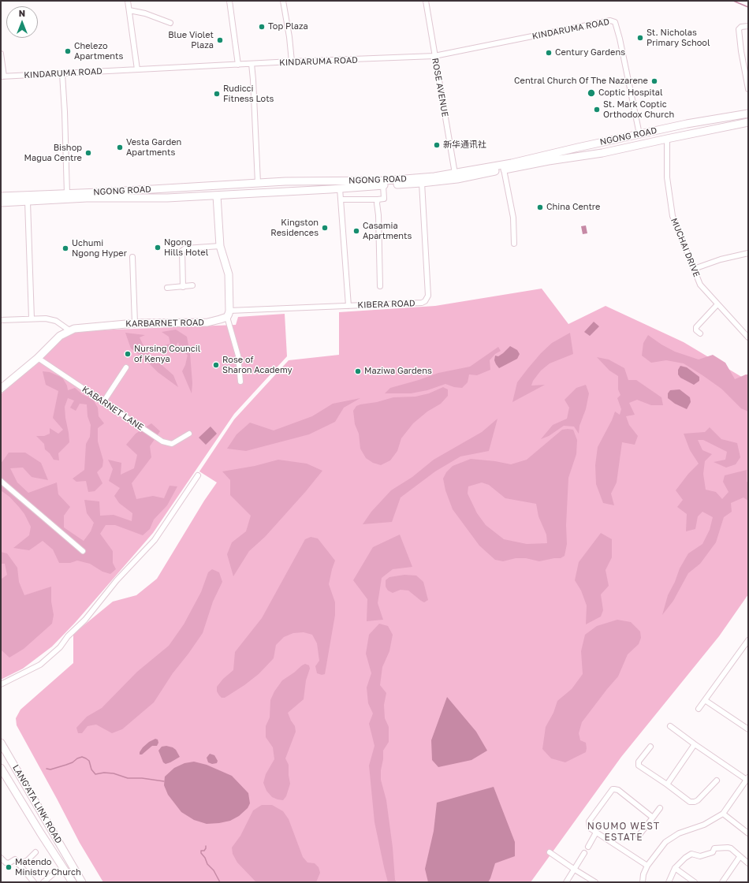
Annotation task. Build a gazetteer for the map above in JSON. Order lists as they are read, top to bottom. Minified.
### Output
{"streets":{"main road":["NGONG ROAD","KARBARNET ROAD","LANG'ATA LINK ROAD"],"street":["KINDARUMA ROAD","ROSE AVENUE","MUCHAI DRIVE","KIBERA ROAD","KABARNET LANE"]},"crossings":[["KINDARUMA ROAD","ROSE AVENUE"],["KINDARUMA ROAD","NGONG ROAD"],["ROSE AVENUE","NGONG ROAD"],["NGONG ROAD","MUCHAI DRIVE"],["NGONG ROAD","KIBERA ROAD"],["KIBERA ROAD","KARBARNET ROAD"],["KARBARNET ROAD","KABARNET LANE"]],"districts":["NGUMO WEST ESTATE"],"places":["Top Plaza","St. Nicholas Primary School","Blue Violet Plaza","Chelezo Apartments","Century Gardens","Central Church Of The Nazarene","Coptic Hospital","Rudicci Fitness Lots","St. Mark Coptic Orthodox Church","新华通讯社","Vesta Garden Apartments","Bishop Magua Centre","China Centre","Kingston Residences","Casamia Apartments","Ngong Hills Hotel","Uchumi Ngong Hyper","Nursing Council of Kenya","Rose of Sharon Academy","Maziwa Gardens","Matendo Ministry Church"],"north":"top"}
